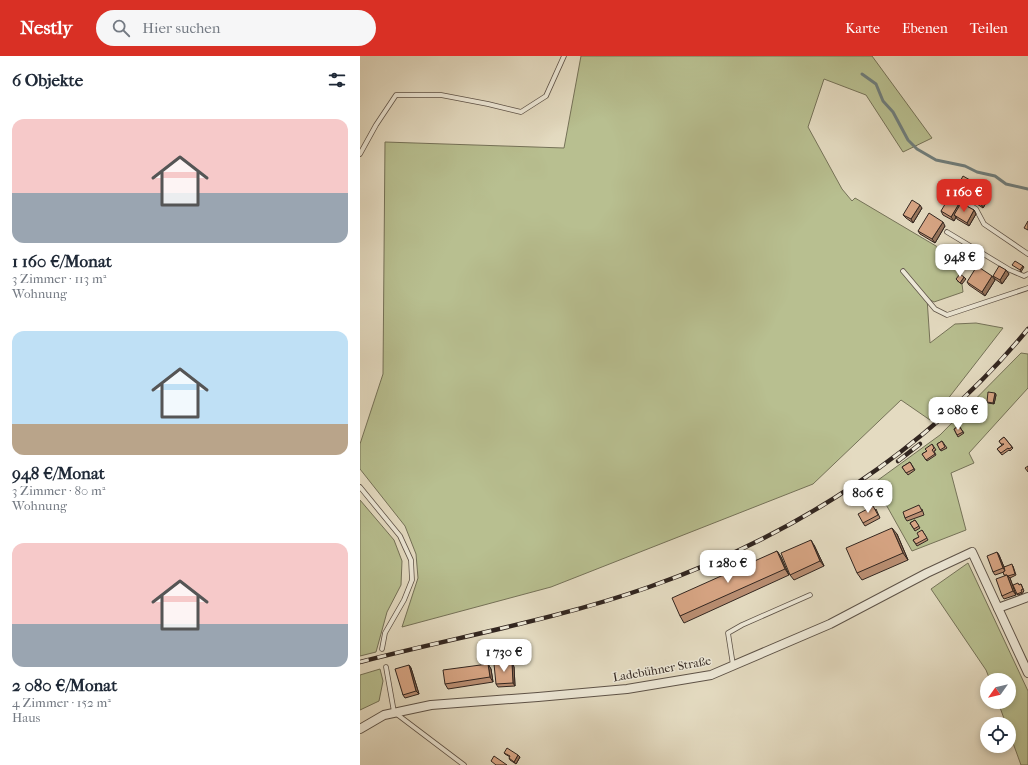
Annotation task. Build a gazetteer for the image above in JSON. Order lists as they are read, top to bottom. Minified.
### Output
{"streets":{"street":["Ladebühner Straße"]},"north":"bottom left","page":{"header":"Nestly","search":"Hier suchen","nav":["Karte","Ebenen","Teilen"],"heading":"6 Objekte","list":[{"name":"1 160 €/Monat","note":"3 Zimmer · 113 m² · Wohnung"},{"name":"948 €/Monat","note":"3 Zimmer · 80 m² · Wohnung"},{"name":"2 080 €/Monat","note":"4 Zimmer · 152 m² · Haus"}],"price":["1 160 €","948 €","2 080 €","806 €","1 280 €","1 730 €"]}}
